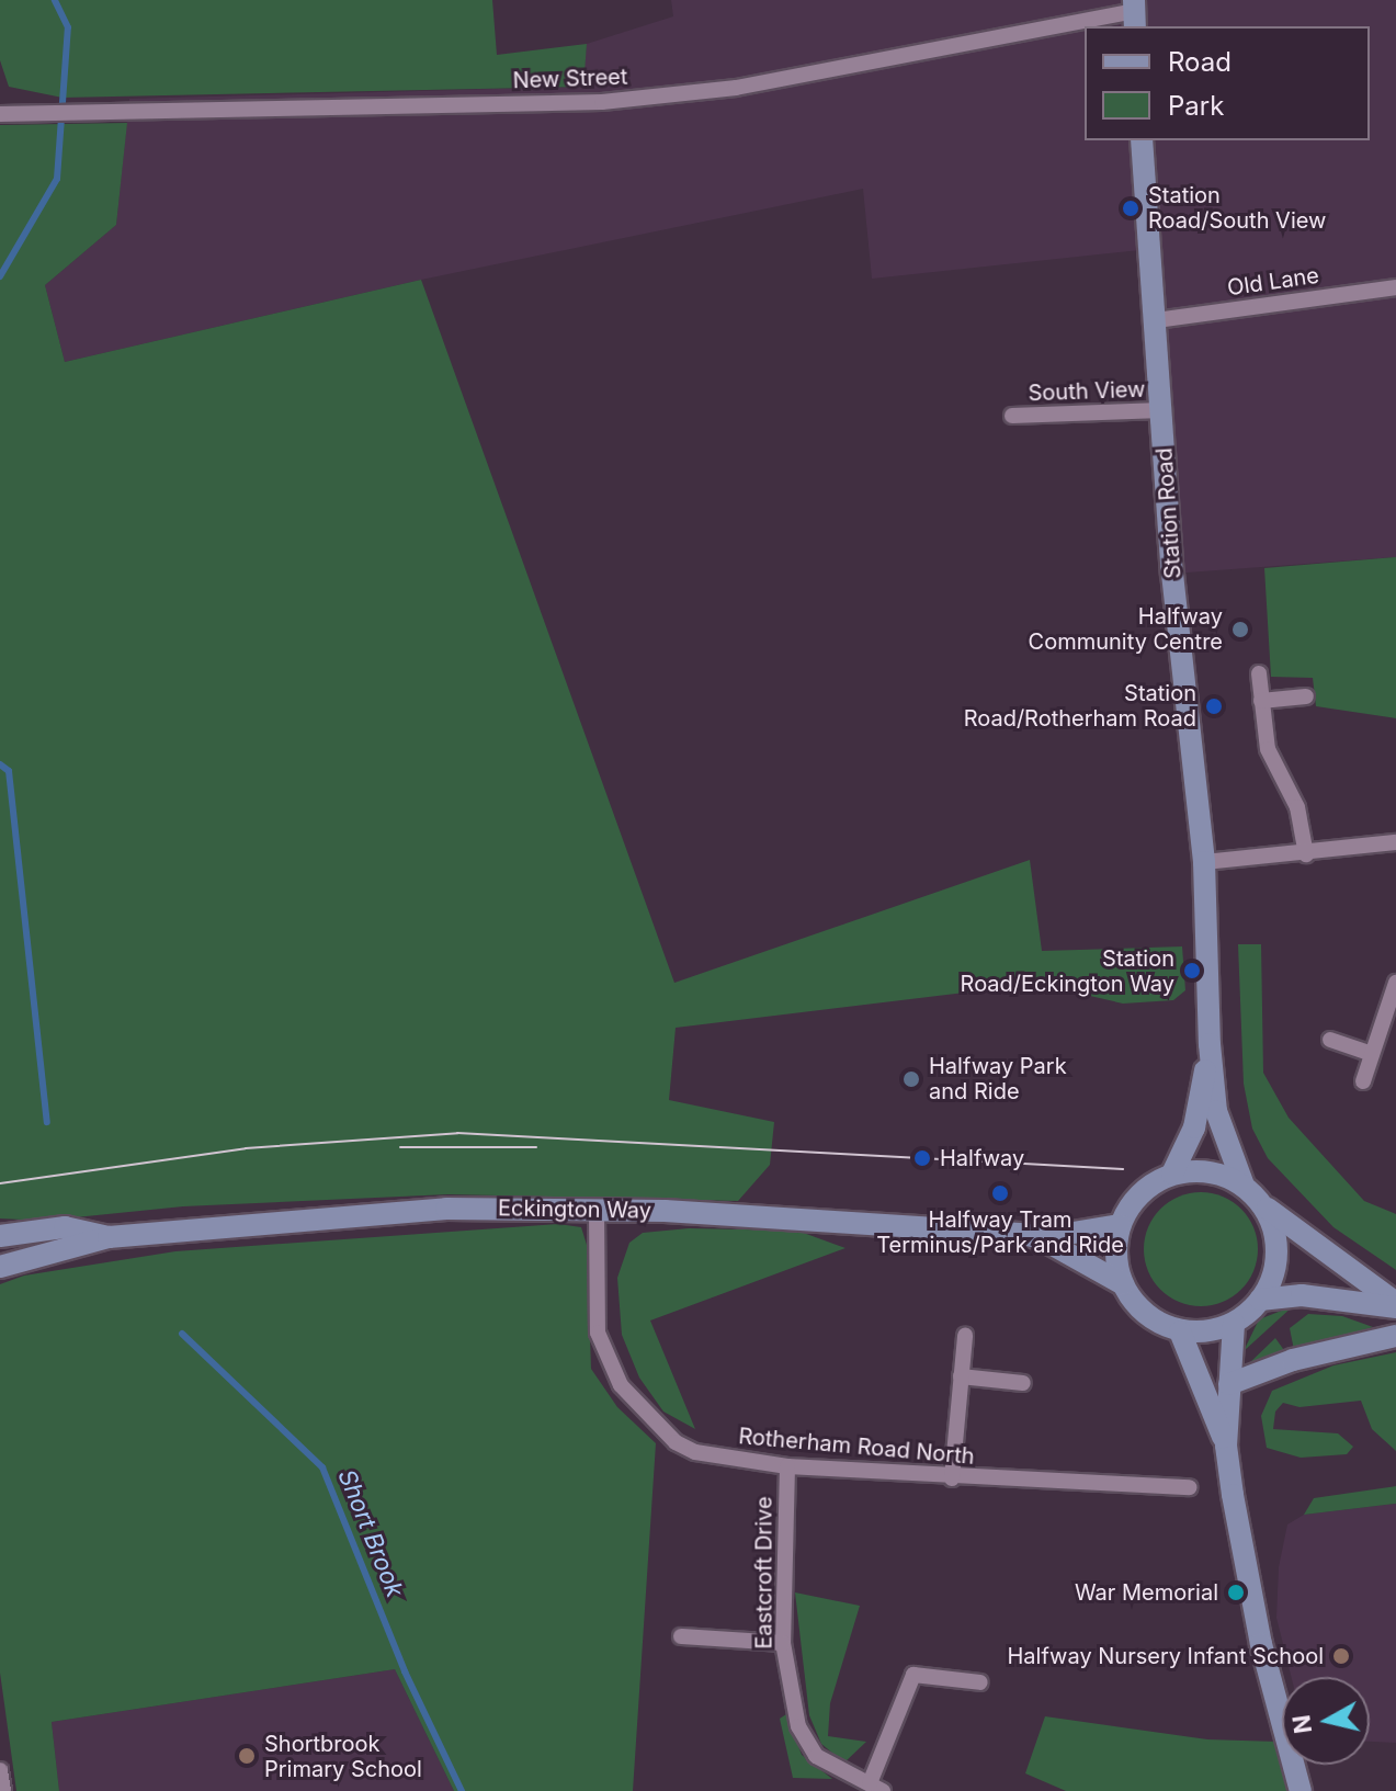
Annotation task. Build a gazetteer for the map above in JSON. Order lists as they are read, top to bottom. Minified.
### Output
{"streets":{"main road":["Station Road","Eckington Way"],"street":["New Street","Old Lane","South View","Rotherham Road North","Eastcroft Drive"]},"crossings":[["Old Lane","Station Road"],["South View","Station Road"],["Station Road","Eckington Way"],["Eckington Way","Rotherham Road North"],["Rotherham Road North","Eastcroft Drive"]],"water":["Short Brook"],"places":["Station Road/South View","Halfway Community Centre","Station Road/Rotherham Road","Station Road/Eckington Way","Halfway Park and Ride","Halfway","Halfway Tram Terminus/Park and Ride","War Memorial","Halfway Nursery Infant School","Shortbrook Primary School"],"legend":["Road","Park"],"north":"left"}
